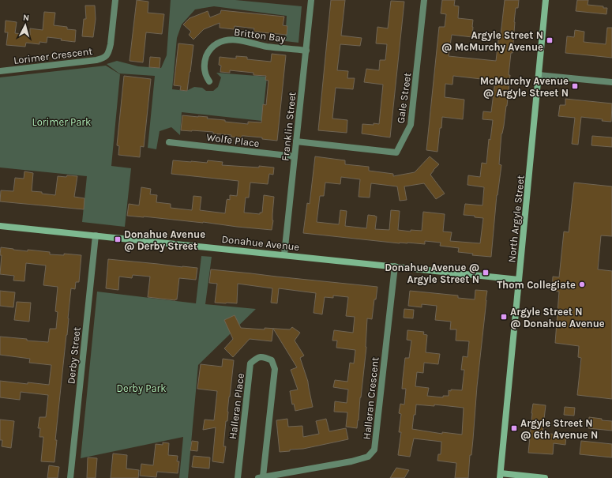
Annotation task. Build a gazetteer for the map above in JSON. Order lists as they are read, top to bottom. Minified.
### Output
{"streets":{"street":["Britton Bay","Lorimer Crescent","Gale Street","Franklin Street","Wolfe Place","North Argyle Street","Donahue Avenue","Derby Street","Halleran Crescent","Halleran Place"]},"crossings":[["Britton Bay","Franklin Street"],["Gale Street","Franklin Street"],["Franklin Street","Wolfe Place"],["Franklin Street","Donahue Avenue"],["North Argyle Street","Donahue Avenue"],["Donahue Avenue","Derby Street"],["Donahue Avenue","Halleran Crescent"],["Halleran Crescent","Halleran Place"]],"parks":["Lorimer Park","Derby Park"],"places":{"transit":["Argyle Street N @ McMurchy Avenue","McMurchy Avenue @ Argyle Street N","Donahue Avenue @ Derby Street","Donahue Avenue @ Argyle Street N","Argyle Street N @ Donahue Avenue","Argyle Street N @ 6th Avenue N"],"other":["Thom Collegiate"]},"north":"top"}
